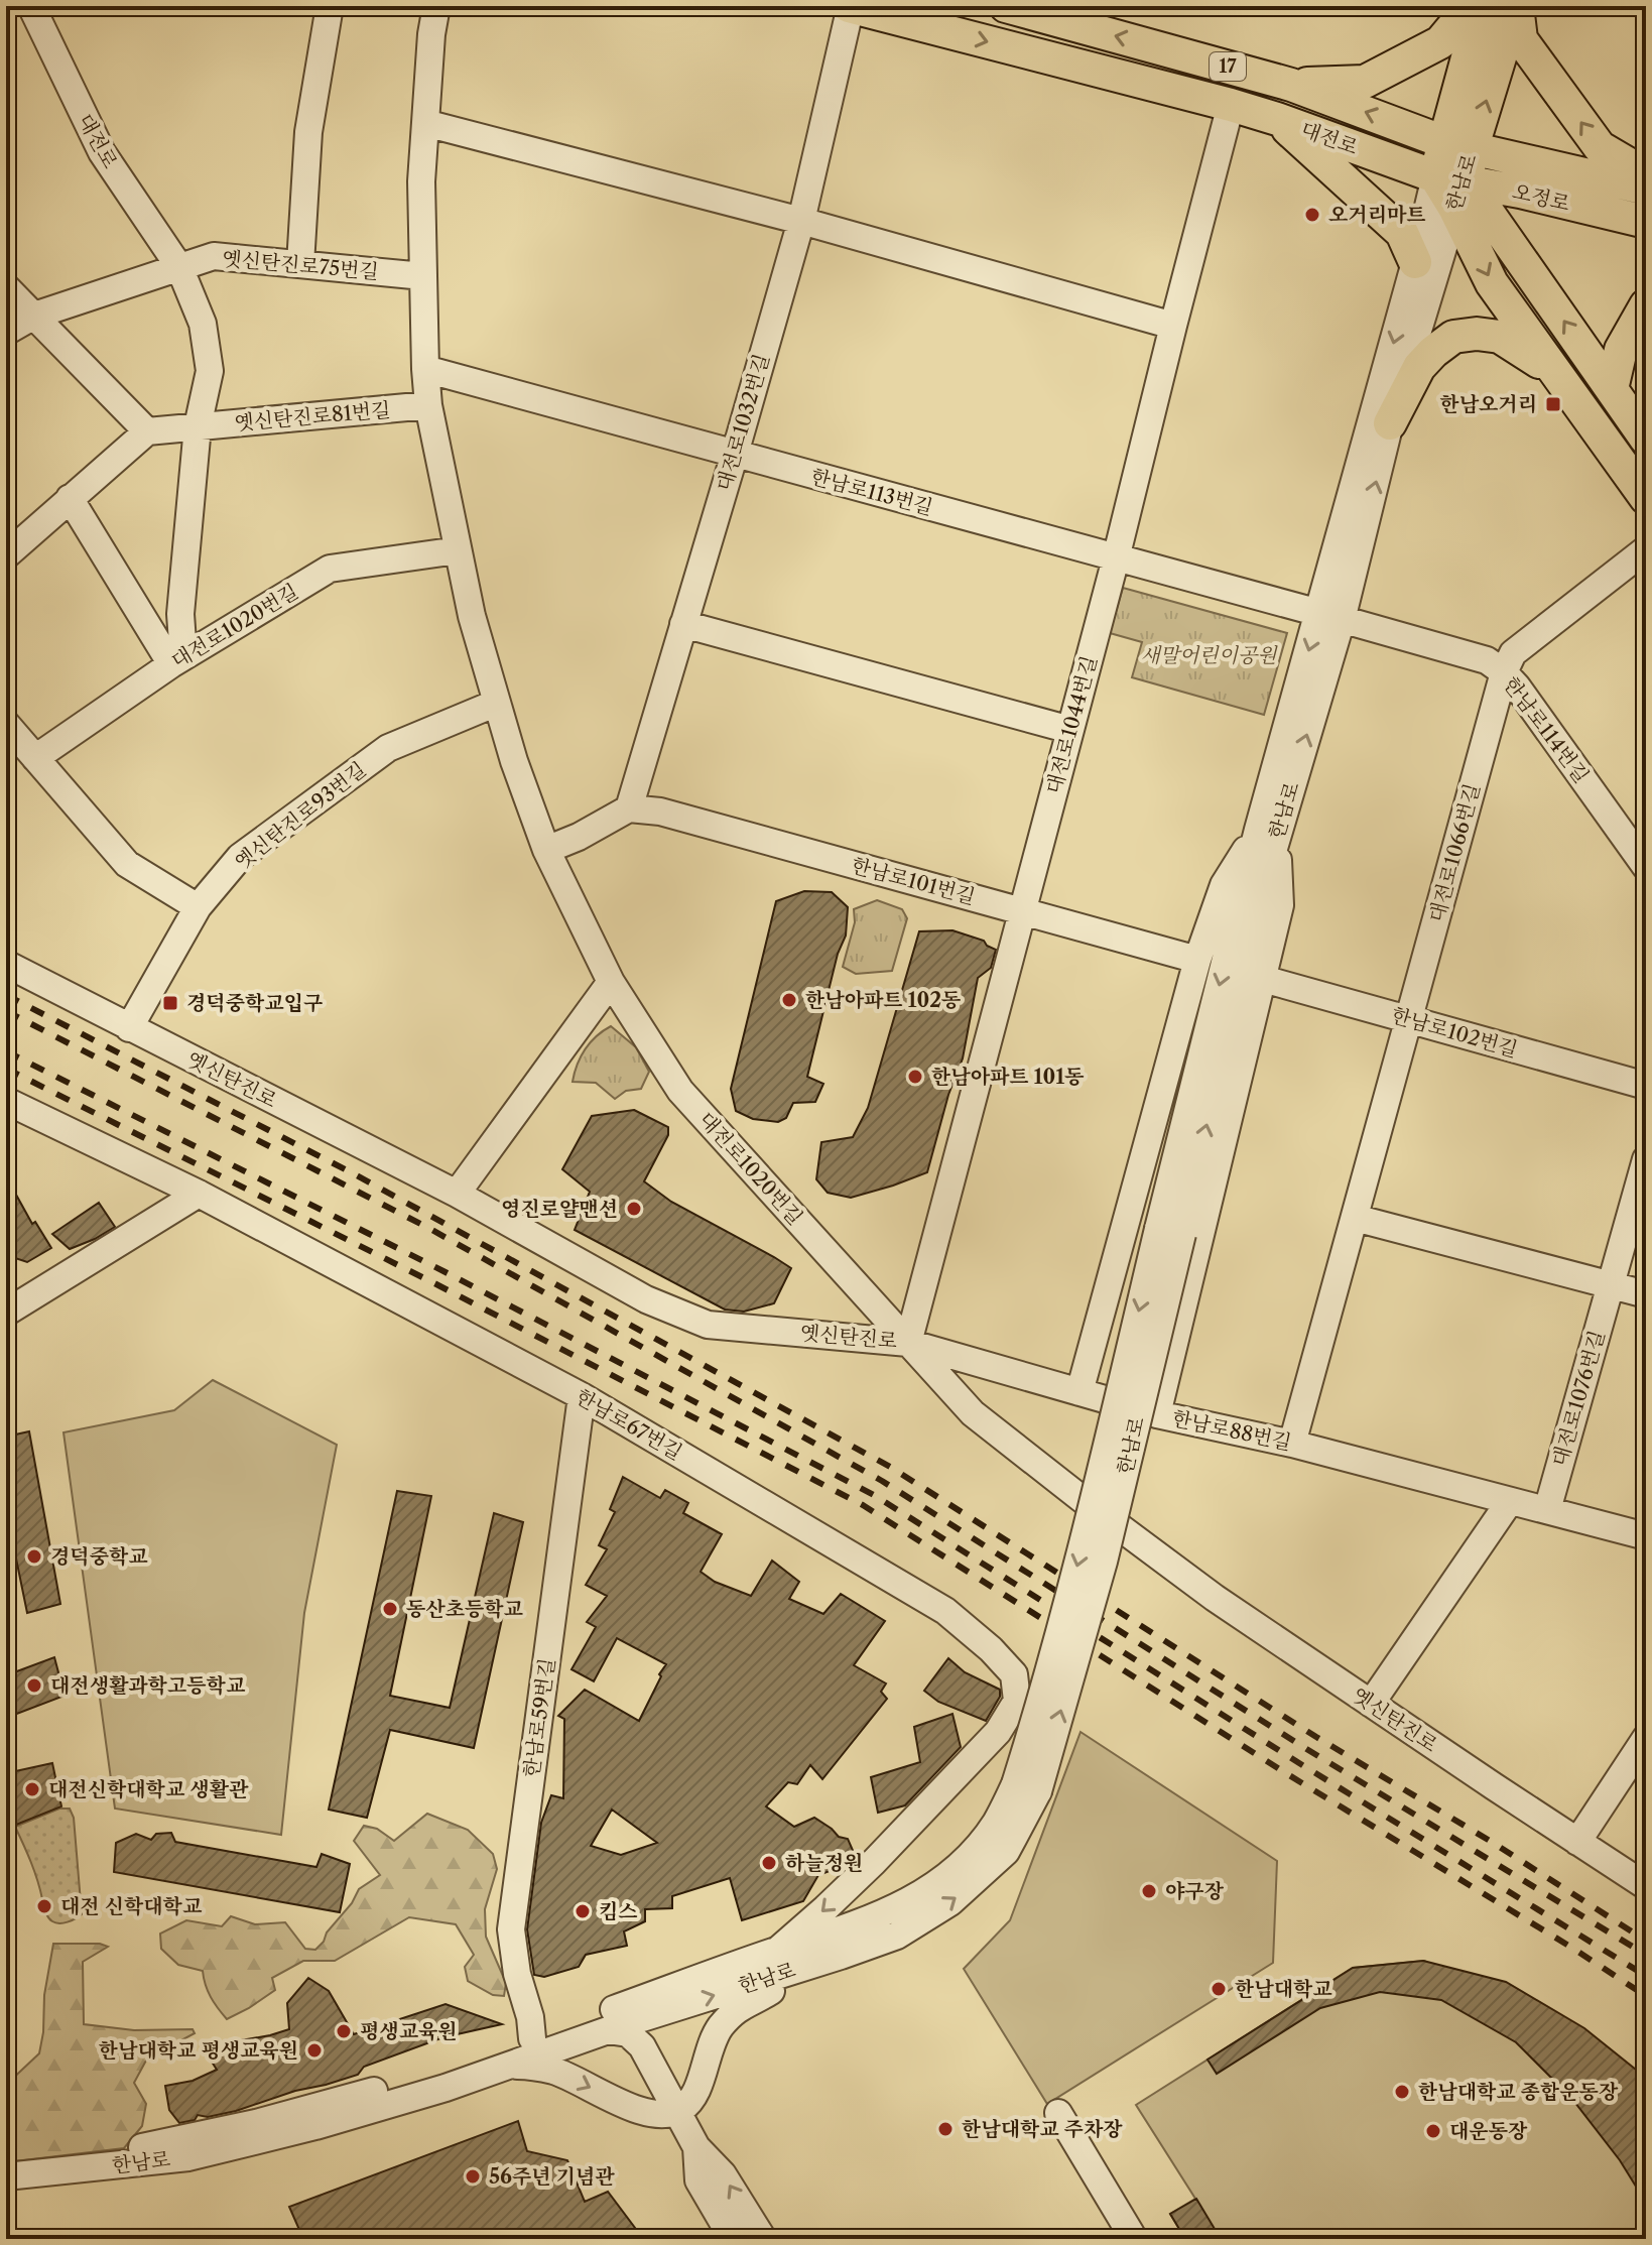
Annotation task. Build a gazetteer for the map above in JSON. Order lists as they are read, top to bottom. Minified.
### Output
{"streets":{"main road":["17","대전로","한남로","오정로"],"street":["옛신탄진로75번길","옛신탄진로81번길","대전로1032번길","한남로113번길","대전로1020번길","대전로1044번길","한남로114번길","옛신탄진로93번길","대전로1066번길","한남로101번길","한남로102번길","옛신탄진로","대전로1076번길","한남로67번길","한남로88번길","한남로59번길"]},"crossings":[["대전로","한남로"],["대전로","오정로"],["대전로","옛신탄진로75번길"],["대전로","대전로1032번길"],["대전로","대전로1044번길"],["한남로","오정로"],["한남로","한남로113번길"],["한남로","한남로114번길"],["한남로","한남로67번길"],["한남로","한남로59번길"],["옛신탄진로75번길","대전로1020번길"],["옛신탄진로81번길","대전로1020번길"],["대전로1032번길","한남로113번길"],["대전로1032번길","한남로101번길"],["한남로113번길","대전로1020번길"],["한남로113번길","대전로1044번길"],["한남로113번길","한남로114번길"],["대전로1020번길","대전로1044번길"],["대전로1020번길","옛신탄진로93번길"],["대전로1020번길","옛신탄진로"],["대전로1020번길","한남로88번길"],["대전로1044번길","한남로101번길"],["대전로1044번길","옛신탄진로"],["대전로1044번길","한남로88번길"],["한남로114번길","대전로1066번길"],["옛신탄진로93번길","옛신탄진로"],["대전로1066번길","한남로102번길"],["대전로1066번길","한남로88번길"],["옛신탄진로","한남로88번길"],["대전로1076번길","한남로88번길"],["한남로67번길","한남로59번길"]],"parks":["새말어린이공원"],"places":{"other":["오거리마트","한남아파트 102동","한남아파트 101동","영진로얄맨션","경덕중학교","동산초등학교","대전생활과학고등학교","대전신학대학교 생활관","하늘정원","야구장","대전 신학대학교","킴스","한남대학교","평생교육원","한남대학교 평생교육원","한남대학교 종합운동장","한남대학교 주차장","대운동장","56주년 기념관"],"transit":["한남오거리","경덕중학교입구"]}}
